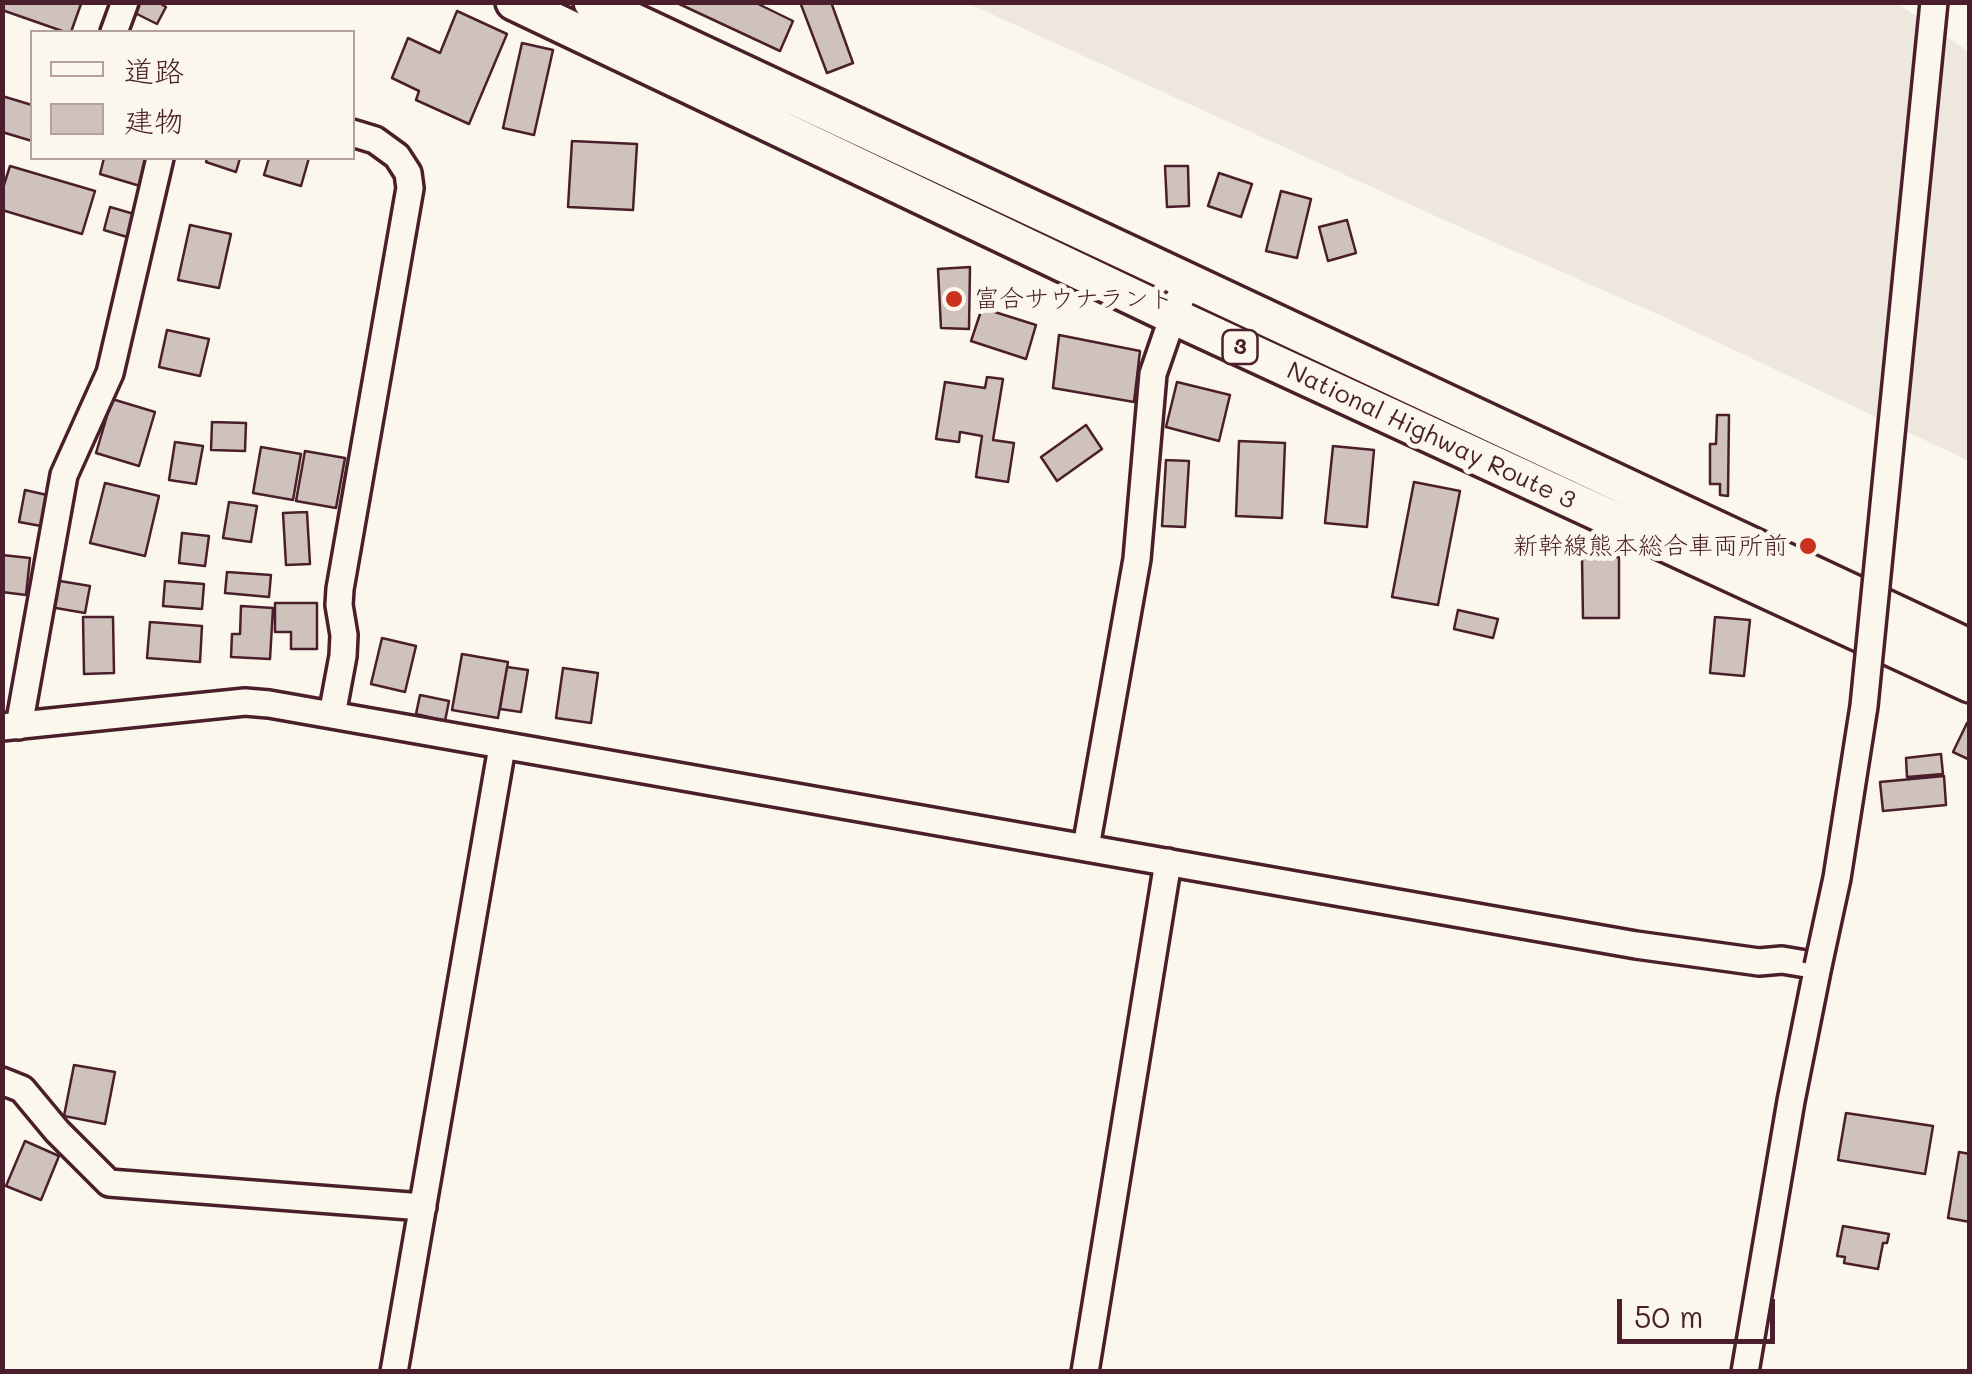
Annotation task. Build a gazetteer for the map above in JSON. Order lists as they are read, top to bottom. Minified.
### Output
{"streets":{"highway":["3","National Highway Route 3"]},"places":["富合サウナランド","新幹線熊本総合車両所前"],"legend":["道路","建物"],"scale_bar":"50 m"}
